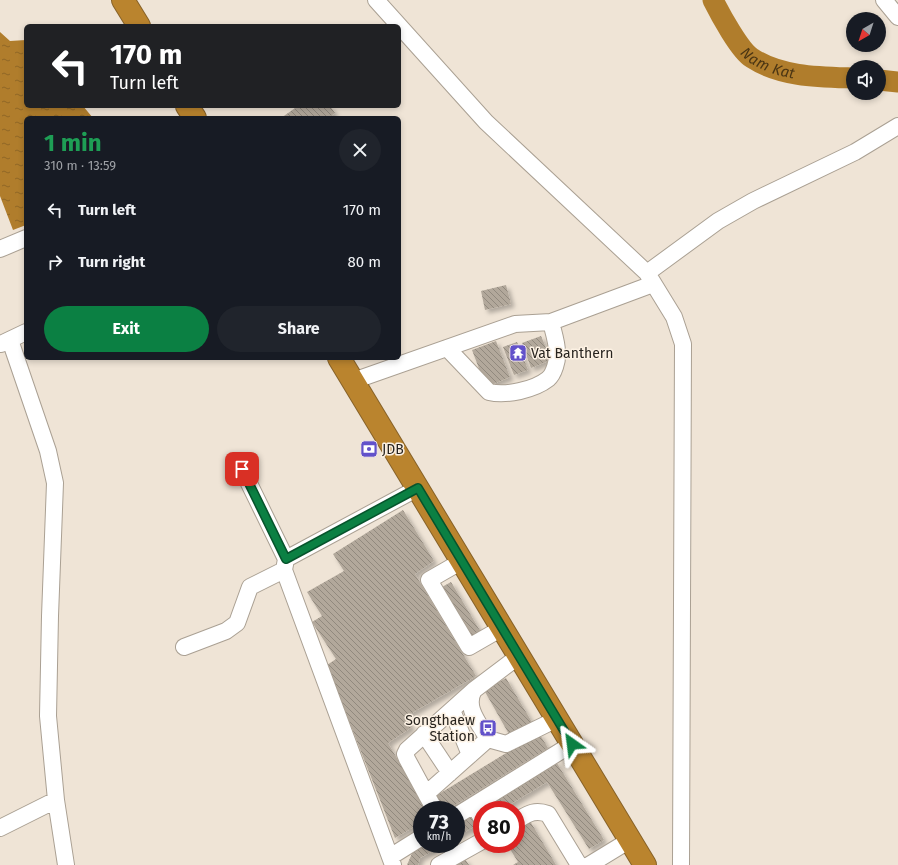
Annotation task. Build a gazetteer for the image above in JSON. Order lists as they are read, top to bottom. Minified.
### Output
{"water":["Nam Kat"],"places":{"temple":["Vat Banthern"],"bank":["JDB"],"bus stop":["Songthaew Station"]},"north":"bottom left","page":{"turn":["170 m","Turn left"],"heading":["1 min","310 m · 13:59"],"list":[{"name":"Turn left","value":"170 m"},{"name":"Turn right","value":"80 m"}],"buttons":["Exit","Share"],"speed":"73 km/h","limit":"80"}}
